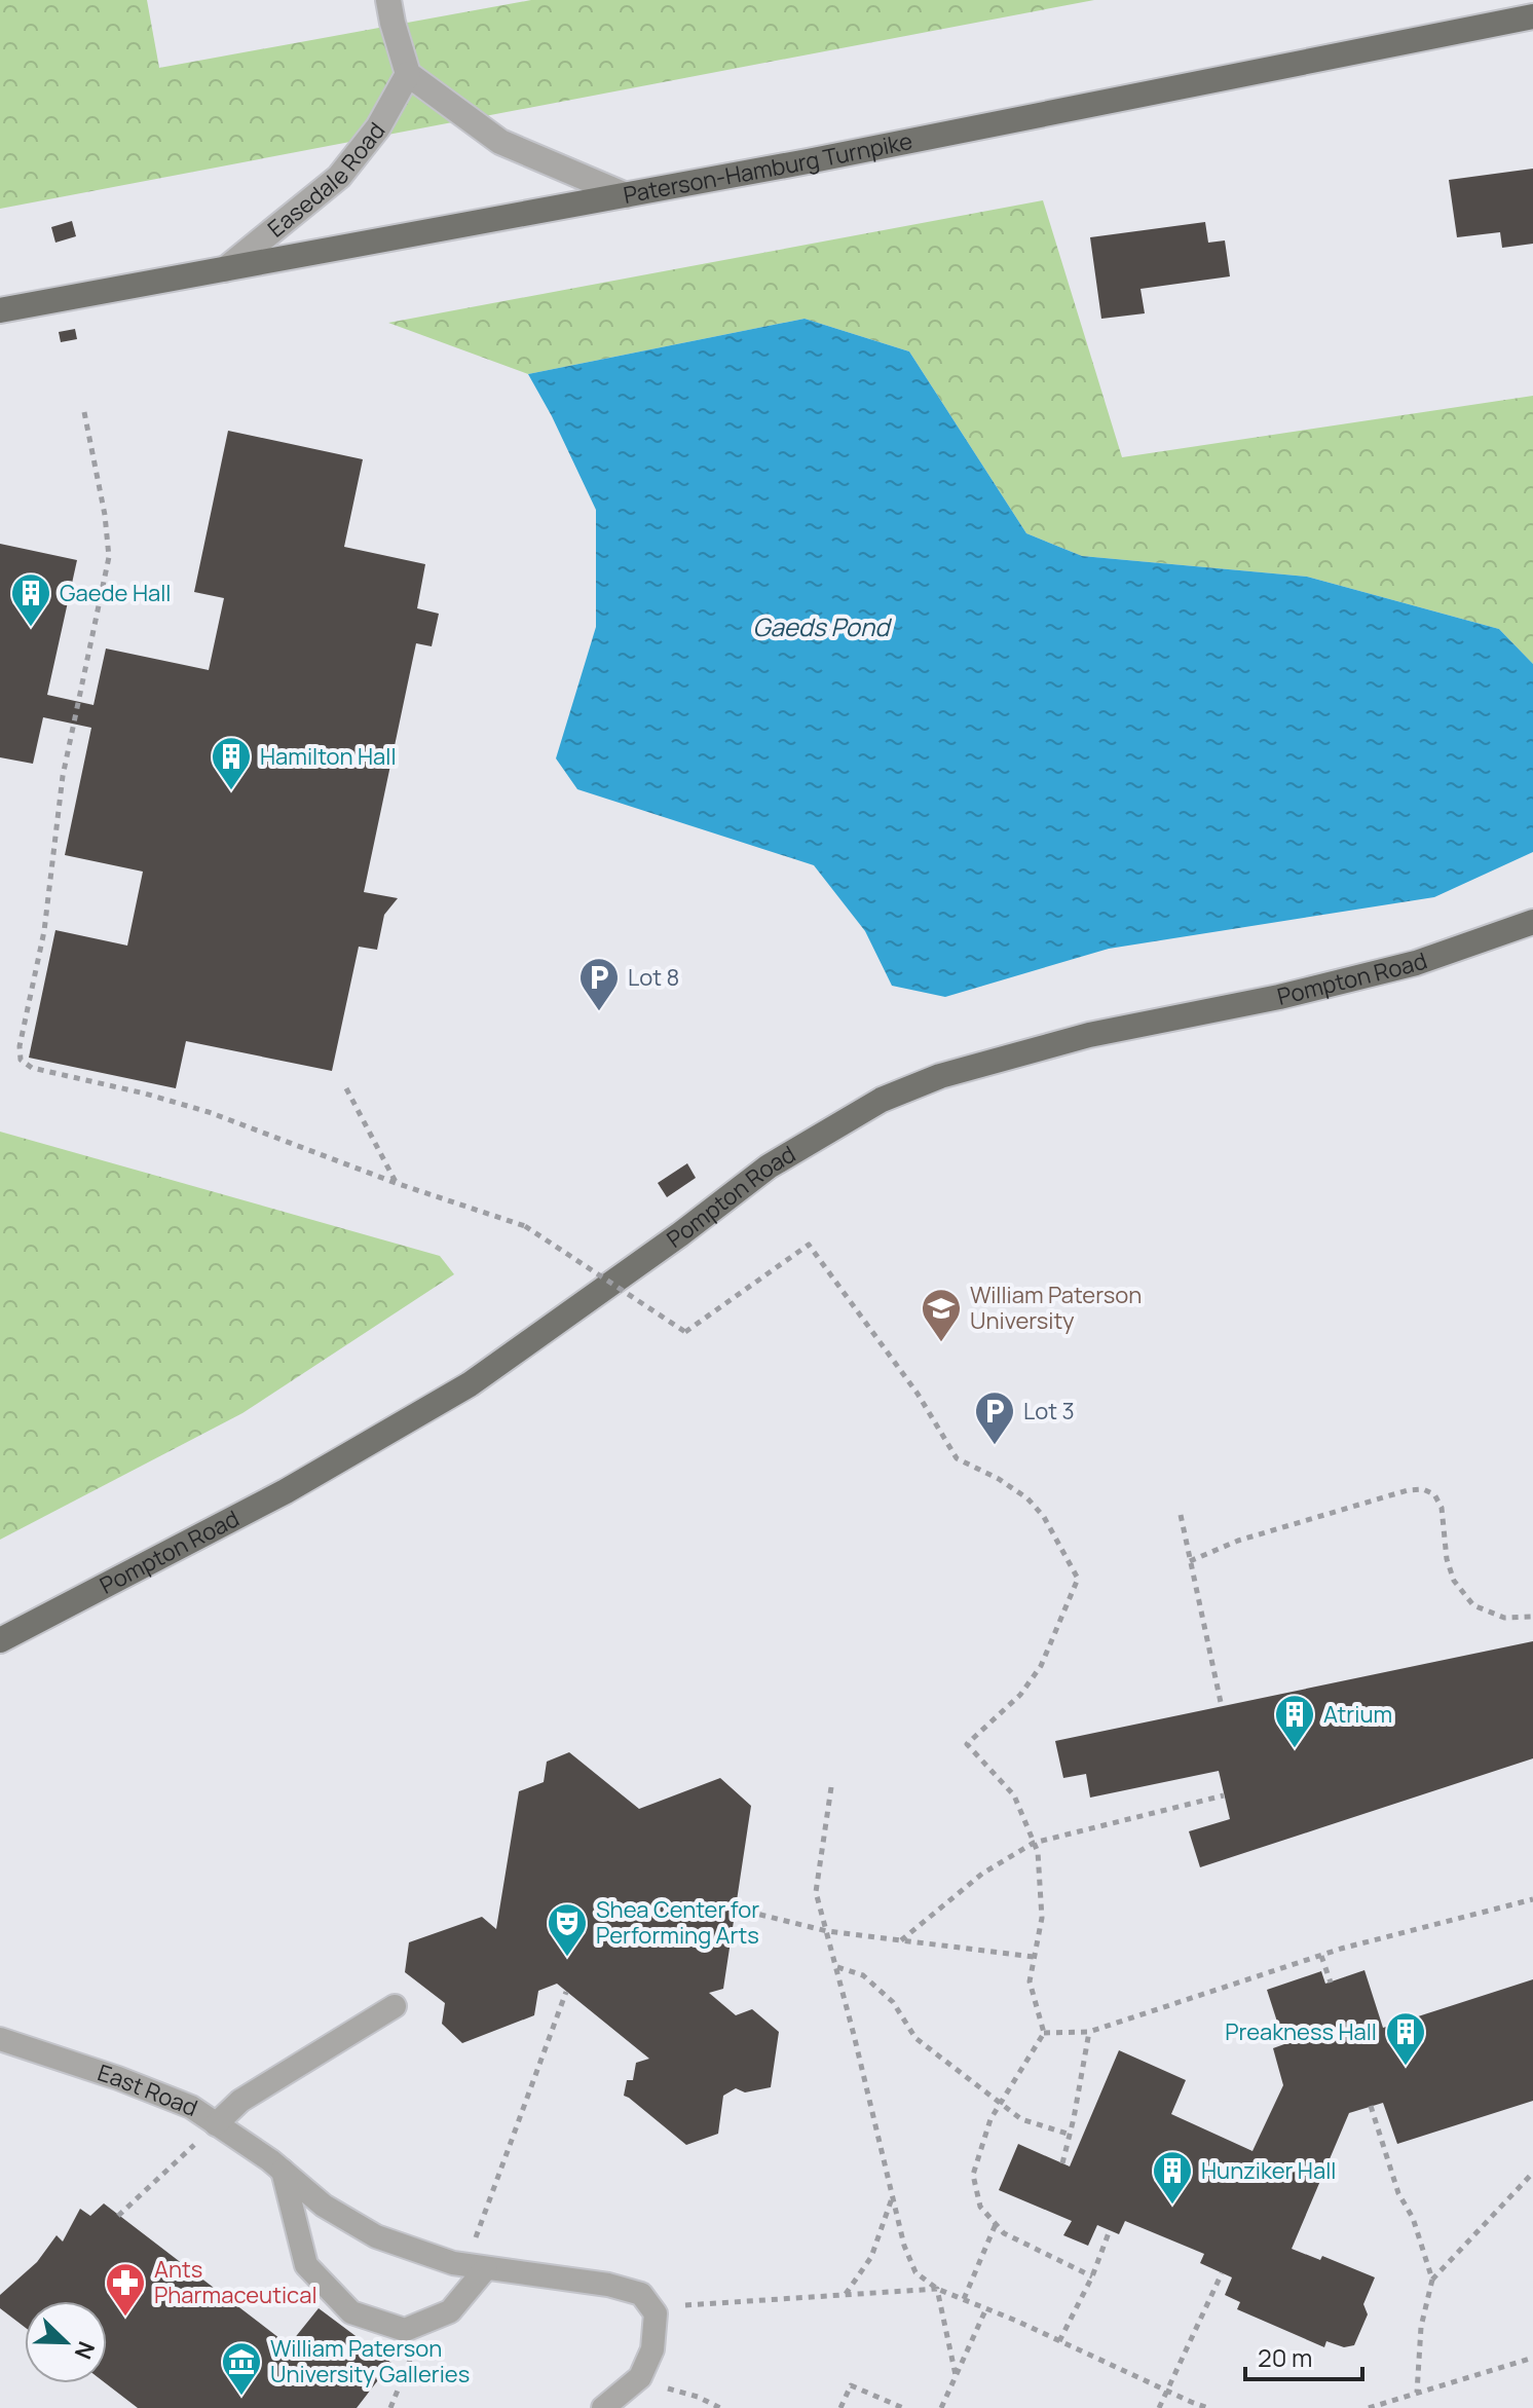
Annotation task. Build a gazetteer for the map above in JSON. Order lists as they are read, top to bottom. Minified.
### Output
{"streets":{"main road":["Paterson-Hamburg Turnpike","Pompton Road"],"street":["Easedale Road"],"lane":["East Road"]},"crossings":[["Paterson-Hamburg Turnpike","Easedale Road"]],"water":["Gaeds Pond"],"places":{"building":["Gaede Hall","Hamilton Hall","Atrium","Preakness Hall","Hunziker Hall"],"parking":["Lot 8","Lot 3"],"school or university":["William Paterson University"],"theatre":["Shea Center for Performing Arts"],"pharmacy":["Ants Pharmaceutical"],"museum":["William Paterson University Galleries"]},"scale_bar":"20 m","north":"bottom right"}
